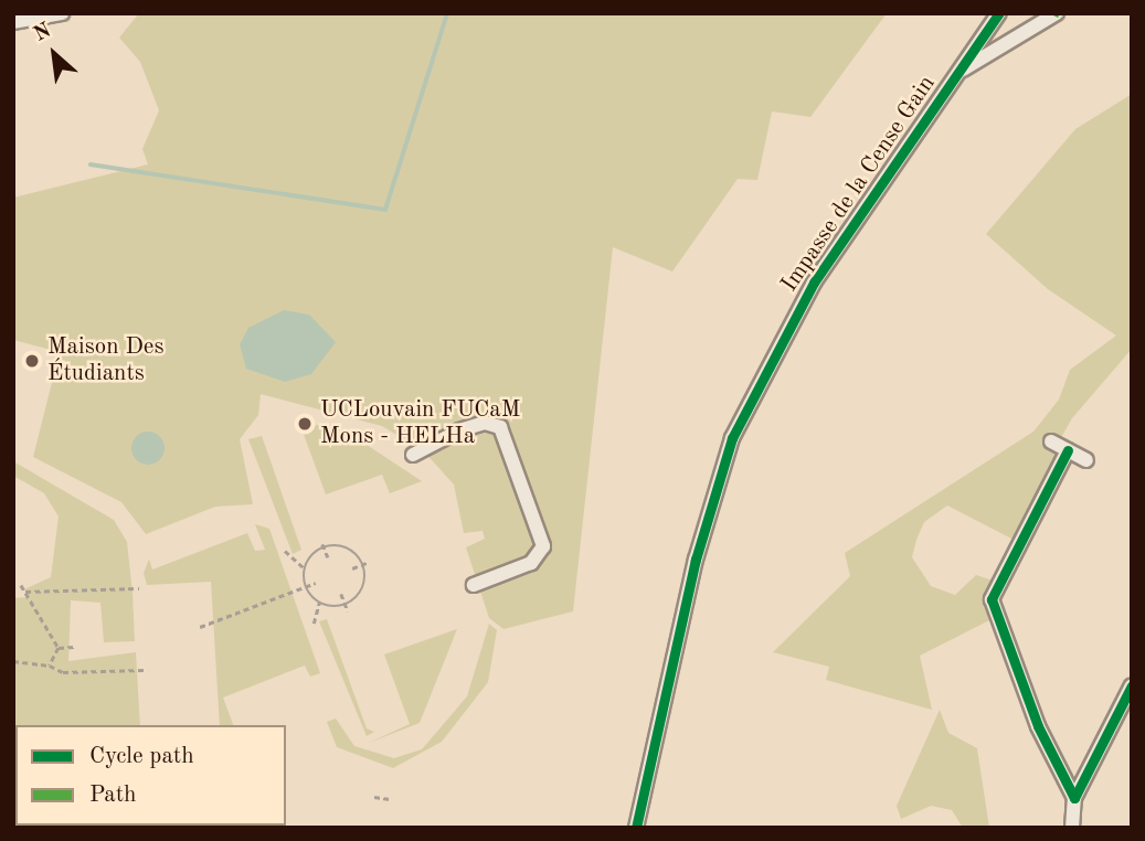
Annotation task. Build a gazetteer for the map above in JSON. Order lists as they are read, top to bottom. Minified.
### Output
{"streets":{"street":["Impasse de la Cense Gain"]},"places":["Maison Des Étudiants","UCLouvain FUCaM Mons - HELHa"],"legend":["Cycle path","Path"],"north":"top left"}
